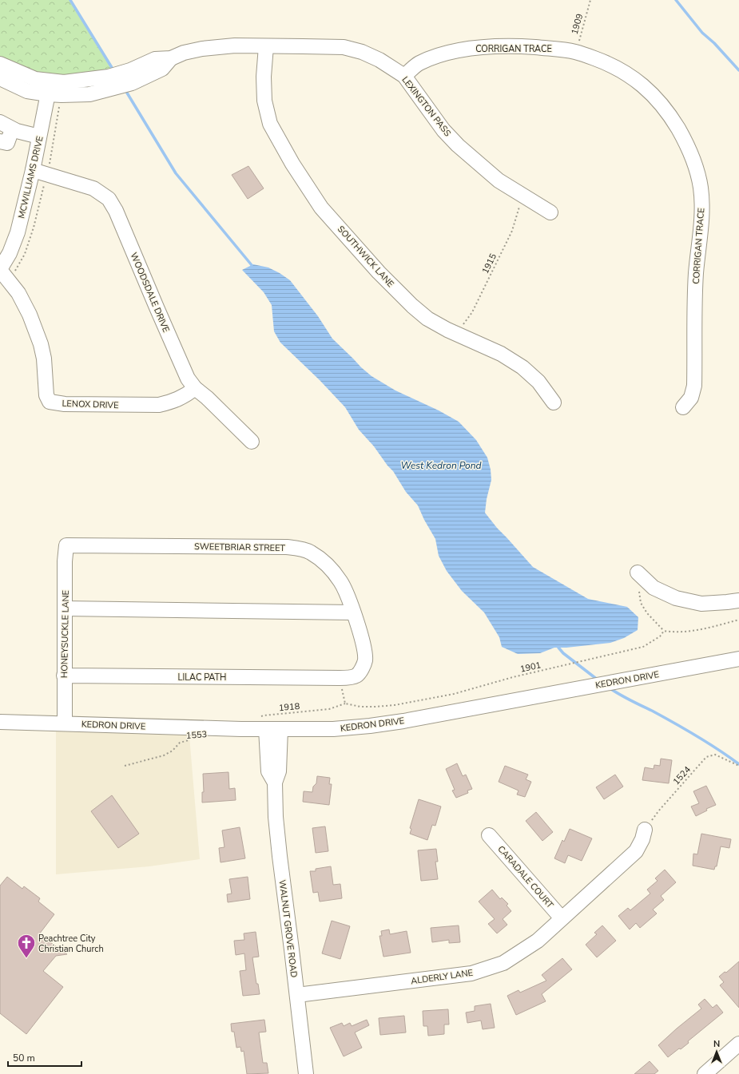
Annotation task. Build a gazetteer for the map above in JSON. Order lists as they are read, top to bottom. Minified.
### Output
{"streets":{"street":["CORRIGAN TRACE","LEXINGTON PASS","MCWILLIAMS DRIVE","SOUTHWICK LANE","WOODSDALE DRIVE","LENOX DRIVE","SWEETBRIAR STREET","HONEYSUCKLE LANE","LILAC PATH","KEDRON DRIVE","CARADALE COURT","WALNUT GROVE ROAD","ALDERLY LANE"],"path":["1909","1915","1901","1918","1553","1524"]},"crossings":[["1909","CORRIGAN TRACE"],["CORRIGAN TRACE","LEXINGTON PASS"],["LEXINGTON PASS","MCWILLIAMS DRIVE"],["LEXINGTON PASS","SOUTHWICK LANE"],["LEXINGTON PASS","1915"],["MCWILLIAMS DRIVE","WOODSDALE DRIVE"],["MCWILLIAMS DRIVE","LENOX DRIVE"],["SOUTHWICK LANE","1915"],["WOODSDALE DRIVE","LENOX DRIVE"],["SWEETBRIAR STREET","HONEYSUCKLE LANE"],["SWEETBRIAR STREET","LILAC PATH"],["HONEYSUCKLE LANE","LILAC PATH"],["HONEYSUCKLE LANE","KEDRON DRIVE"],["1901","1918"],["KEDRON DRIVE","1918"],["KEDRON DRIVE","WALNUT GROVE ROAD"],["1918","WALNUT GROVE ROAD"],["1524","ALDERLY LANE"],["CARADALE COURT","ALDERLY LANE"],["WALNUT GROVE ROAD","ALDERLY LANE"]],"water":["West Kedron Pond"],"places":{"church":["Peachtree City Christian Church"]},"scale_bar":"50 m","north":"top"}
